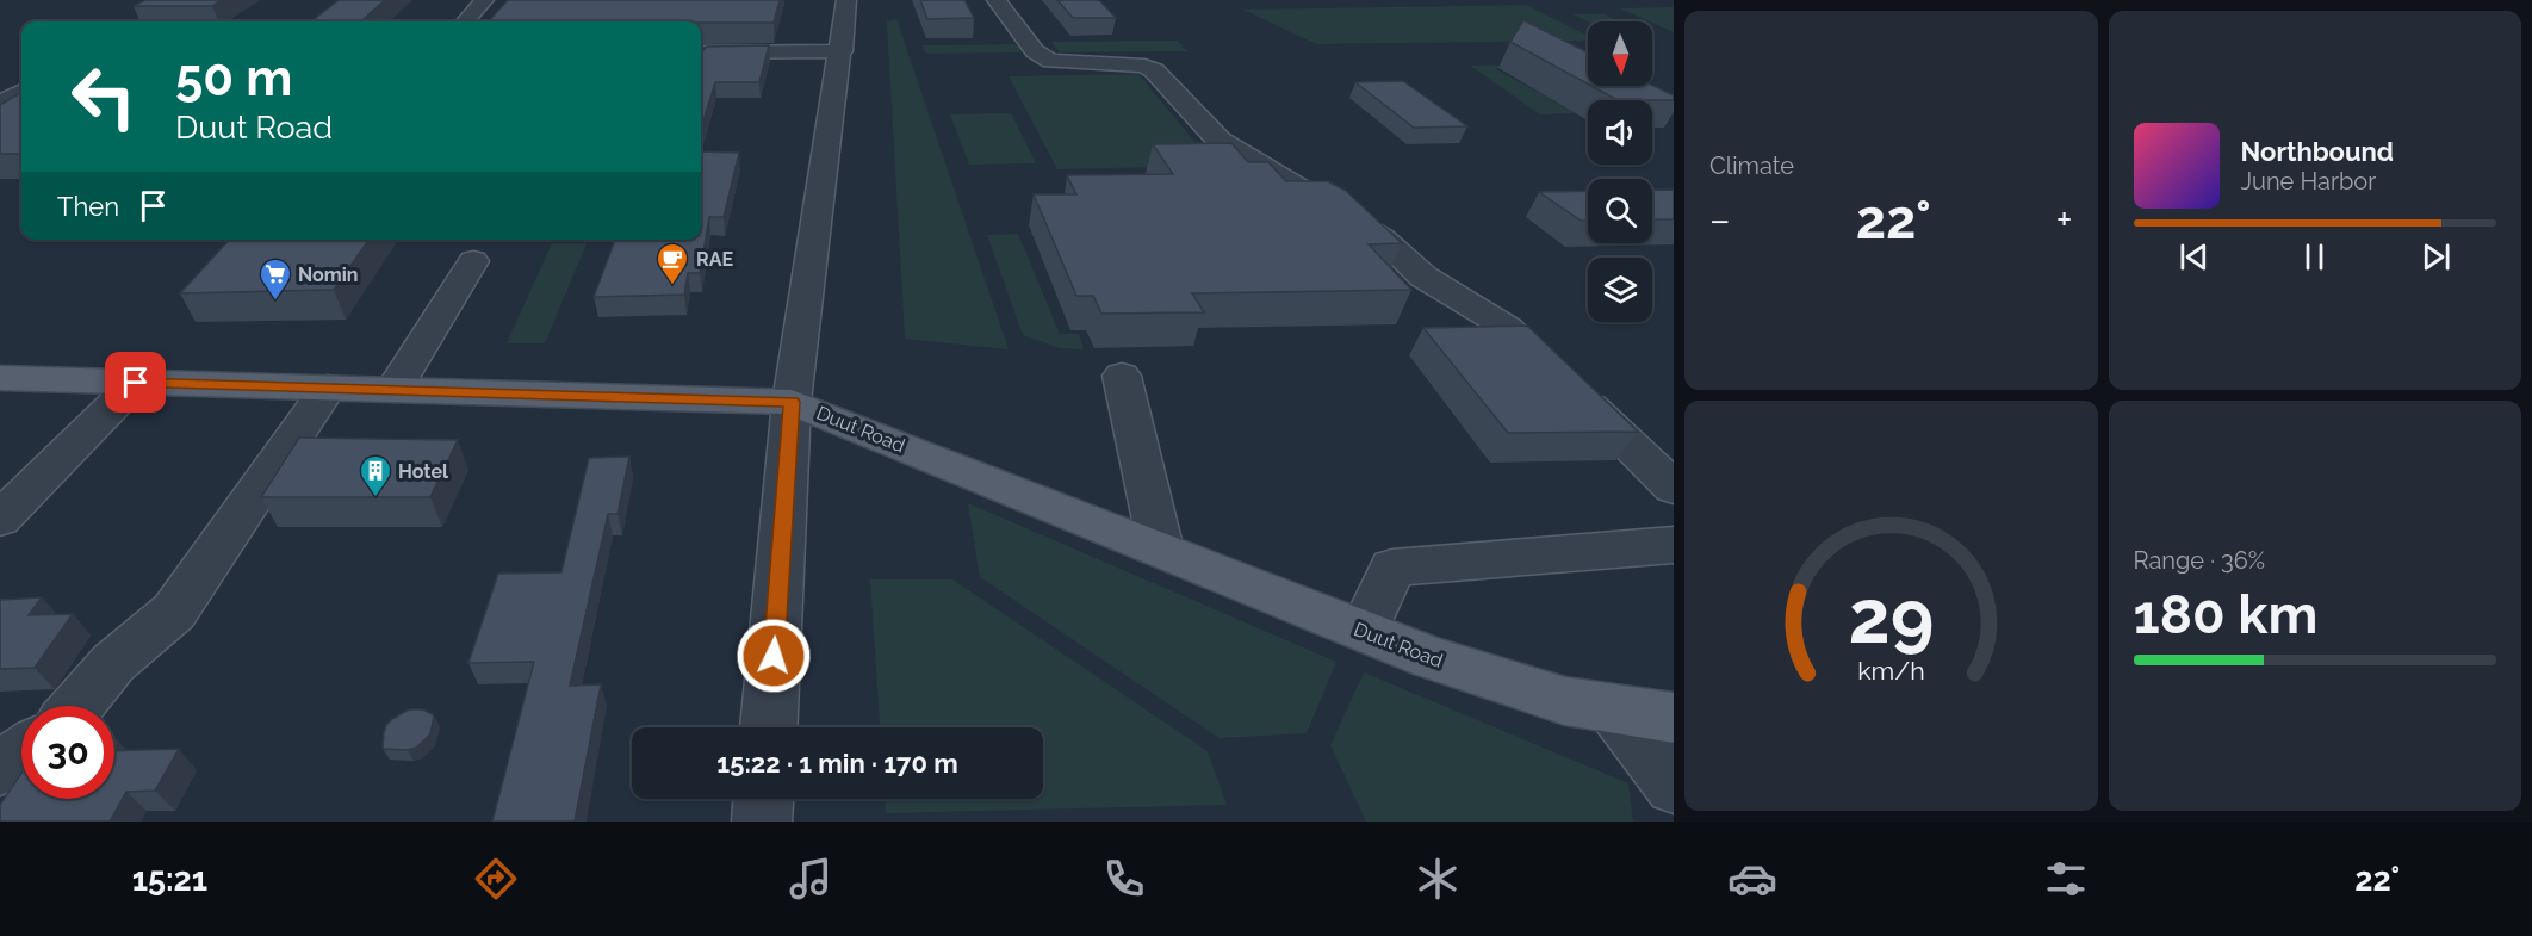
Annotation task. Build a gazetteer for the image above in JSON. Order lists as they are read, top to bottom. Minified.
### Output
{"streets":{"main road":["Duut Road"]},"places":{"cafe":["RAE"],"supermarket":["Nomin"],"building":["Hotel"]},"north":"bottom","page":{"tile":["Climate",["Range · 36%","180 km"]],"turn":["50 m","Duut Road"],"song":["Northbound","June Harbor"],"then":"Then","heat":["−","22°","+"],"limit":"30","trip":"15:22 · 1 min · 170 m","tabs":["15:21","22°"],"gauge":["29","km/h"]}}
